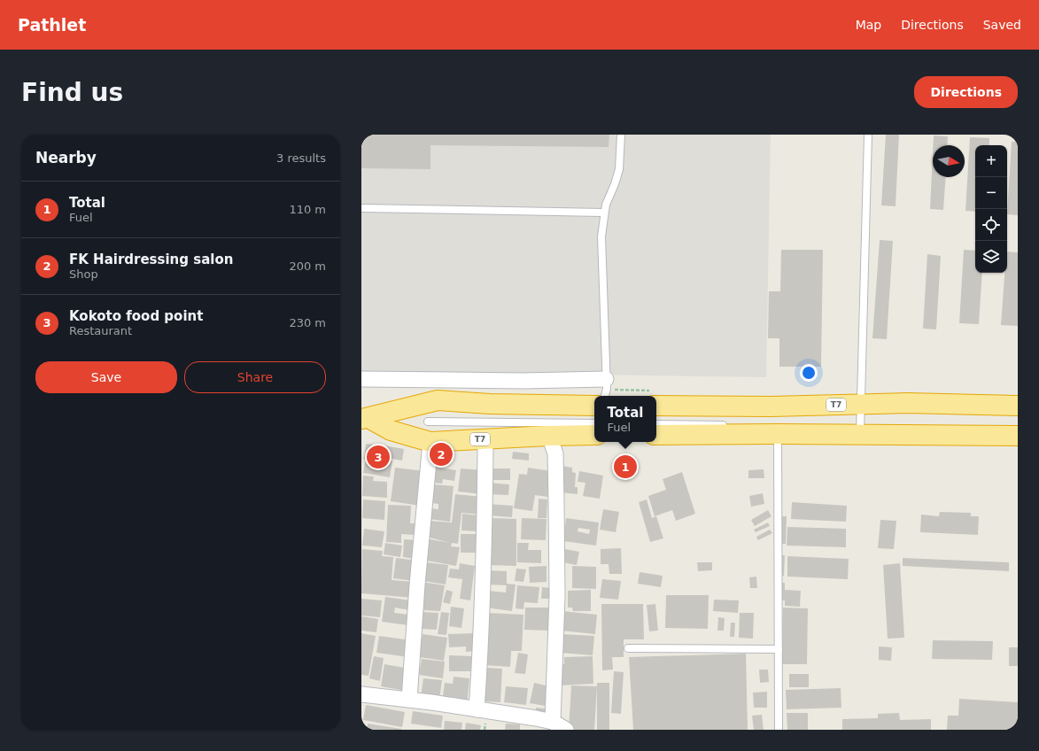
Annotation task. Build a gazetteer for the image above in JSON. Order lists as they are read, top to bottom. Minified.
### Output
{"streets":{"highway":["T7"]},"north":"right","page":{"header":"Pathlet","nav":["Map","Directions","Saved"],"buttons":["Directions",["Save","Share"]],"title":"Find us","heading":["Nearby","3 results"],"map_buttons":["+","−"],"list":[{"mark":"1","name":"Total","note":"Fuel","value":"110 m"},{"mark":"2","name":"FK Hairdressing salon","note":"Shop","value":"200 m"},{"mark":"3","name":"Kokoto food point","note":"Restaurant","value":"230 m"}],"popup":["Total","Fuel"],"pins":["2","3","1"]}}
